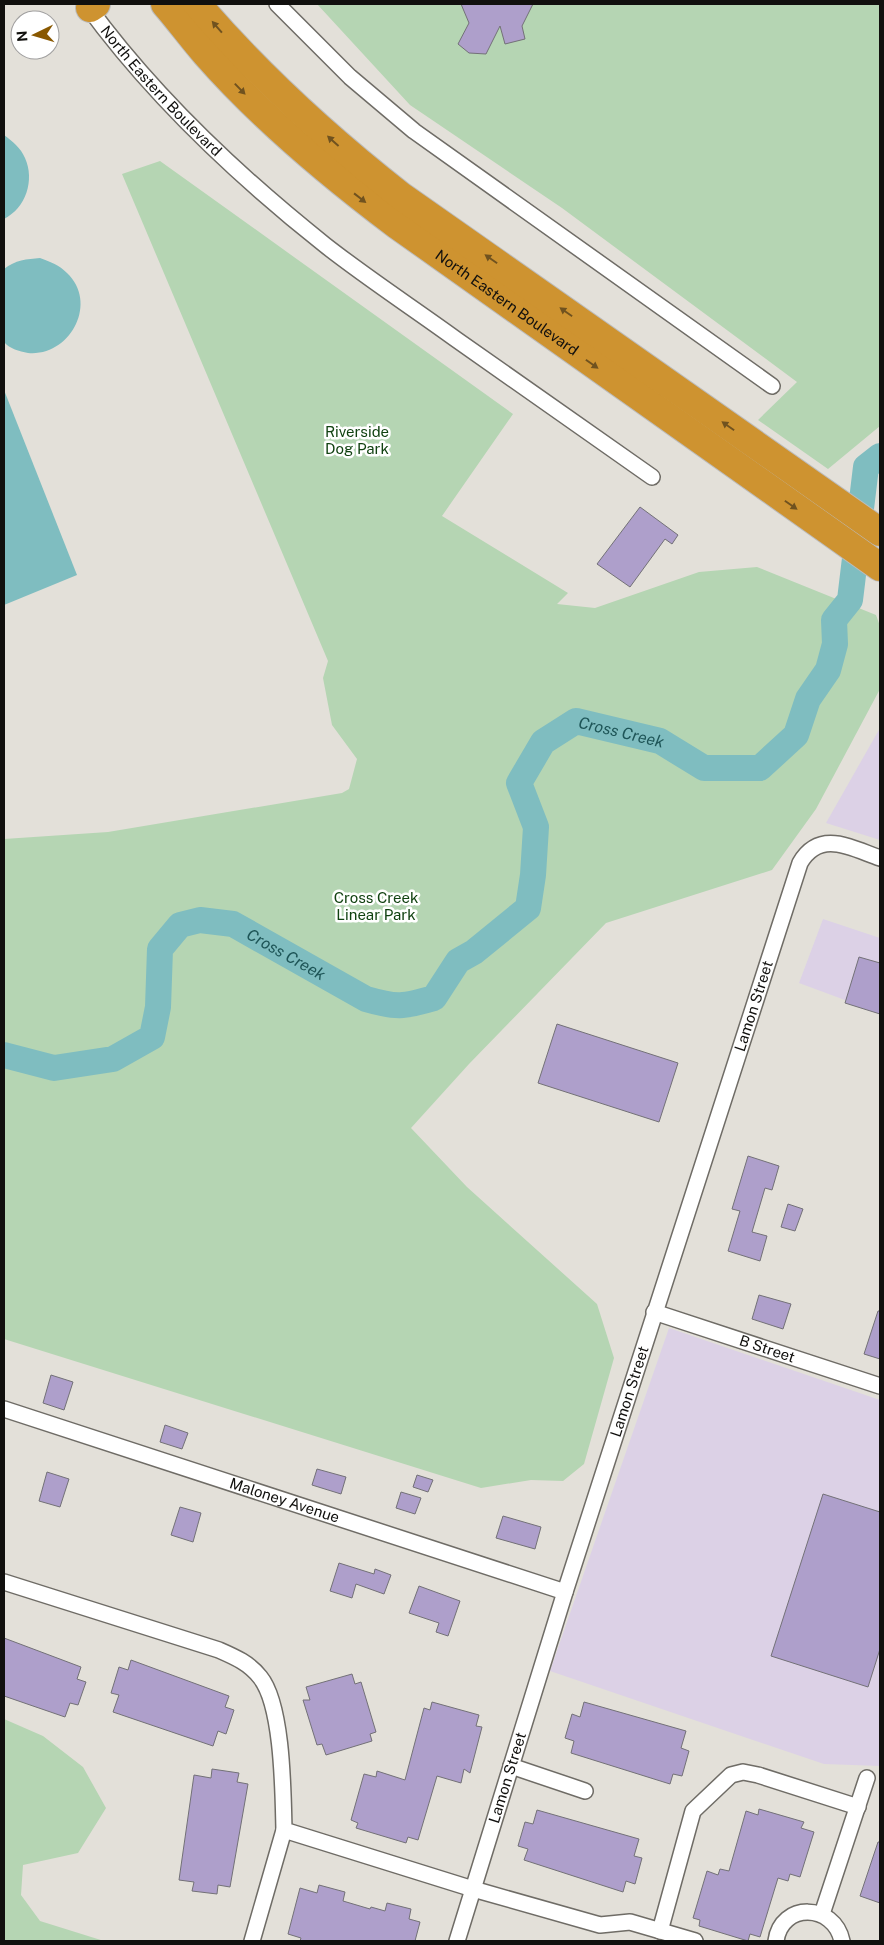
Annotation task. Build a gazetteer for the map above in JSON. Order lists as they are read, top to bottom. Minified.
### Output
{"streets":{"highway":["North Eastern Boulevard"],"street":["Lamon Street","B Street","Maloney Avenue"]},"crossings":[["Lamon Street","B Street"],["Lamon Street","Maloney Avenue"]],"water":["Cross Creek"],"parks":["Riverside Dog Park","Cross Creek Linear Park"],"north":"left"}
